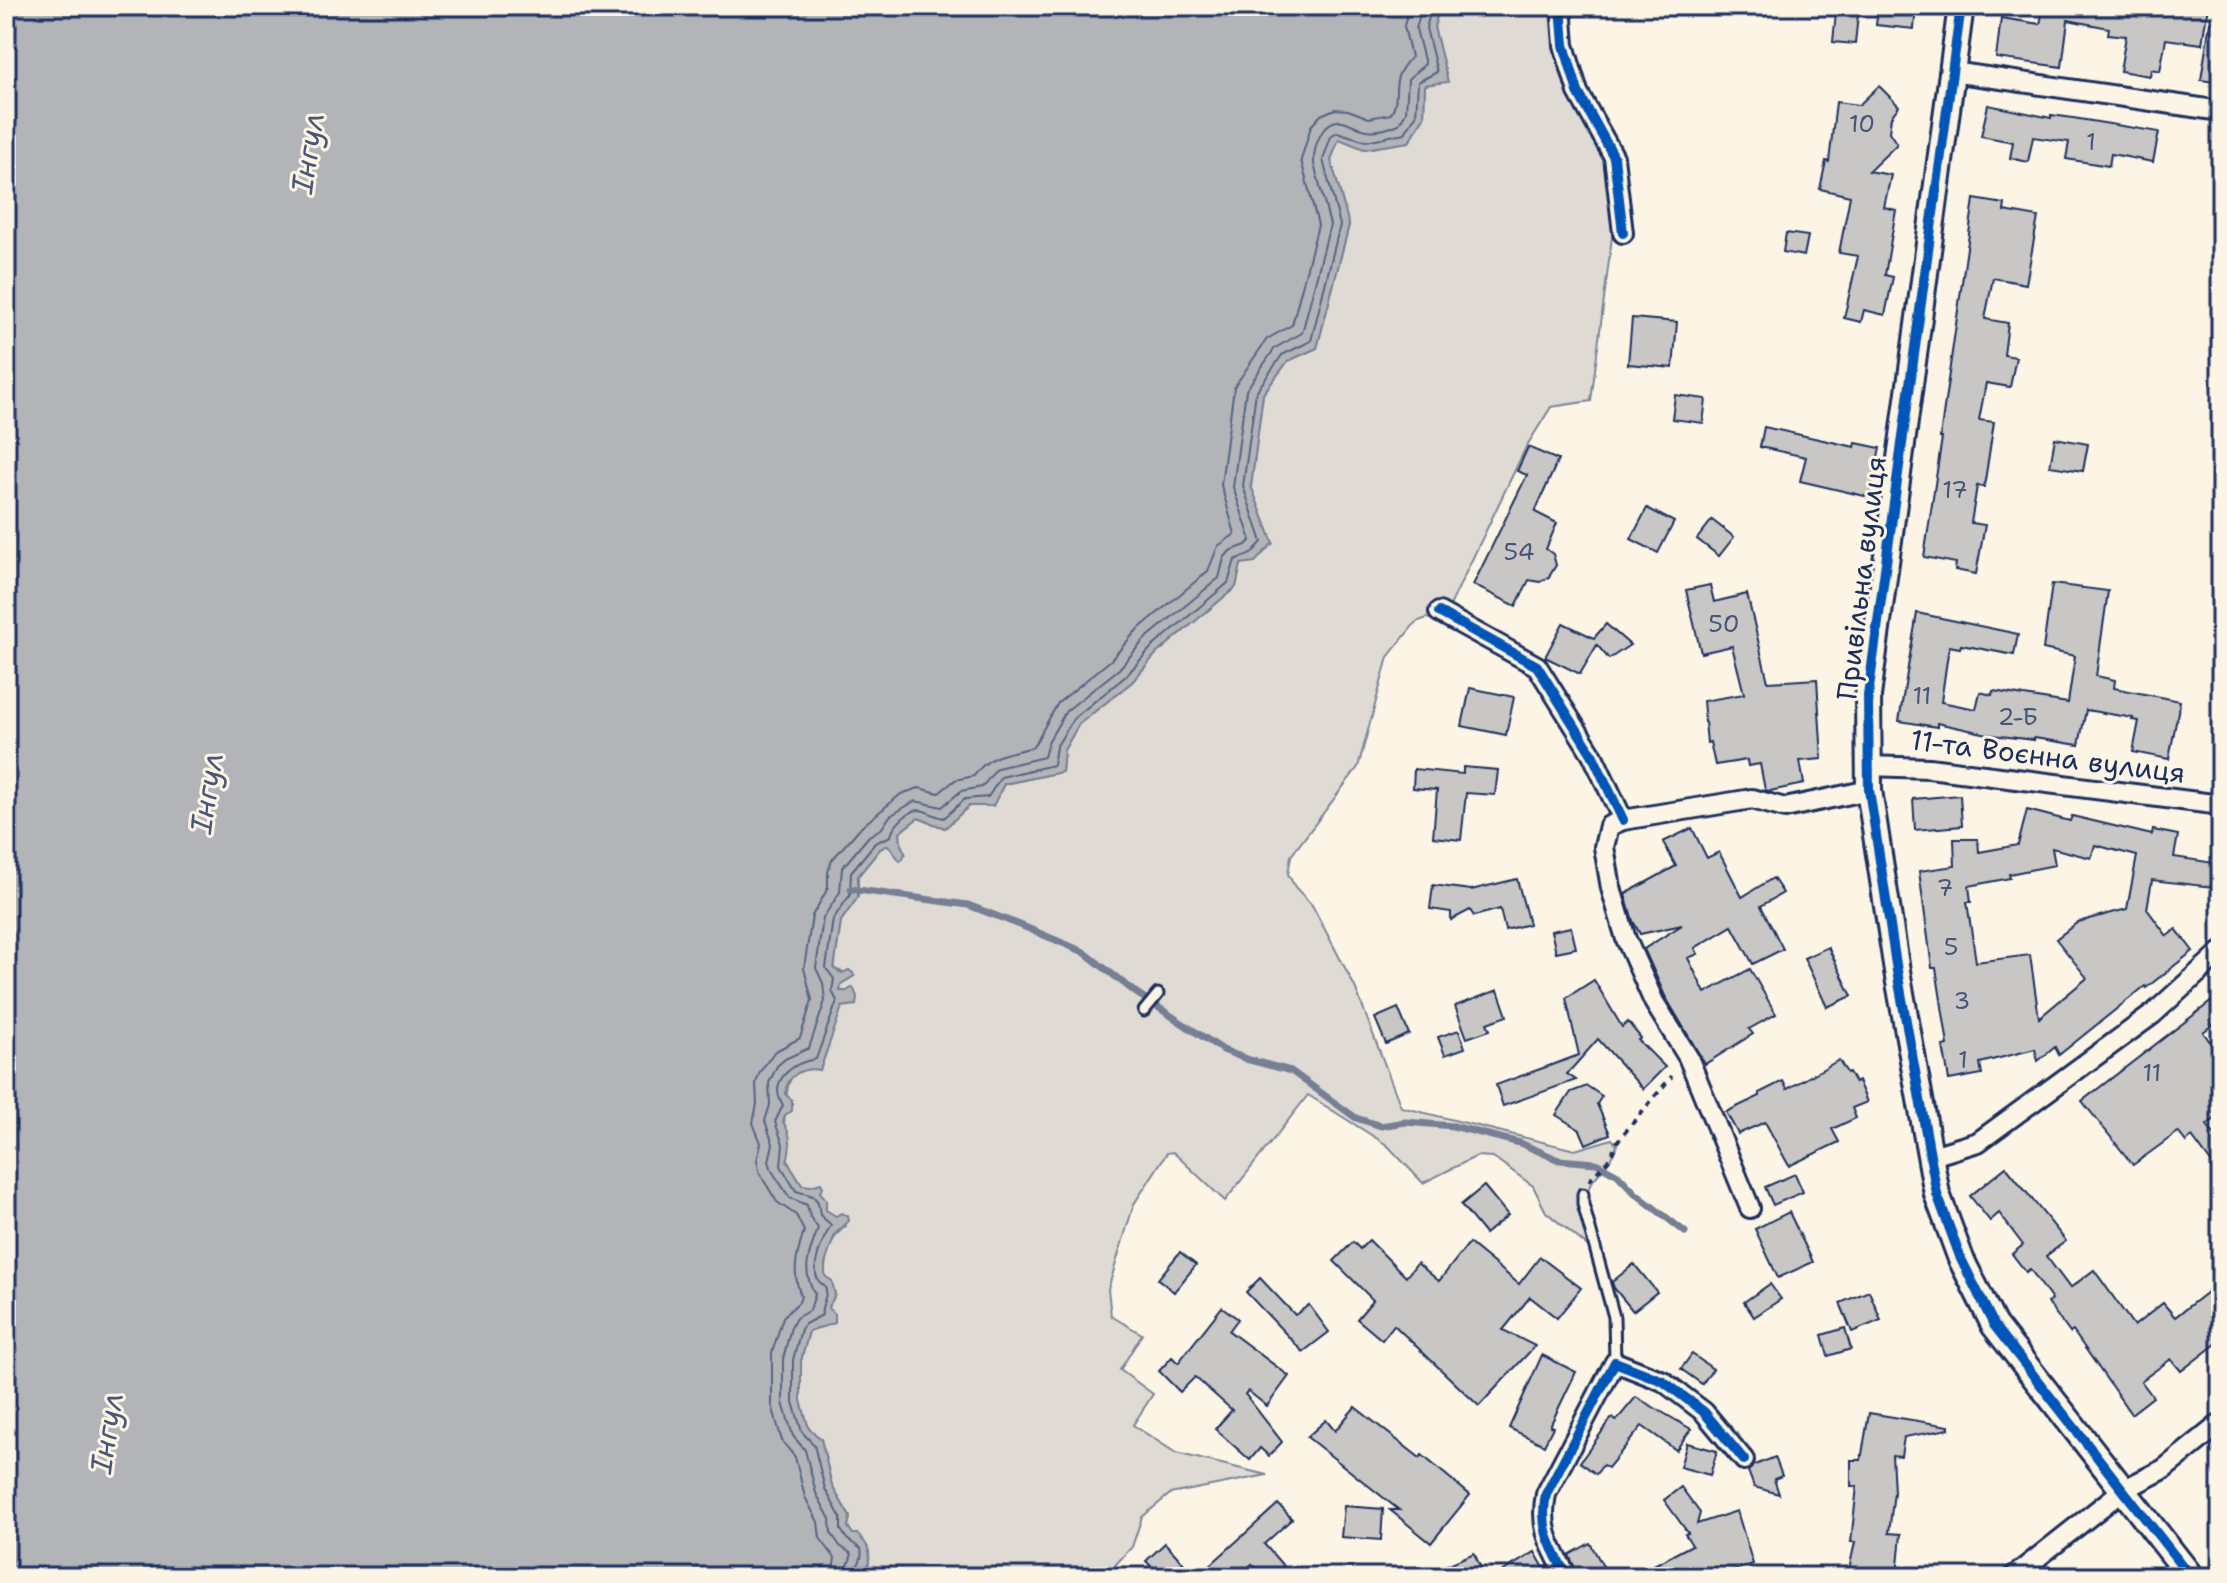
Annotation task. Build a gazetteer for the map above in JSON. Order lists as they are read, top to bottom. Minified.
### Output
{"streets":{"street":["Привільна вулиця","11-та Воєнна вулиця"]},"crossings":[["Привільна вулиця","11-та Воєнна вулиця"]],"water":["Інгул"],"house_numbers":["10","1","17","54","50","11","2-Б","7","5","3","1","11"]}
